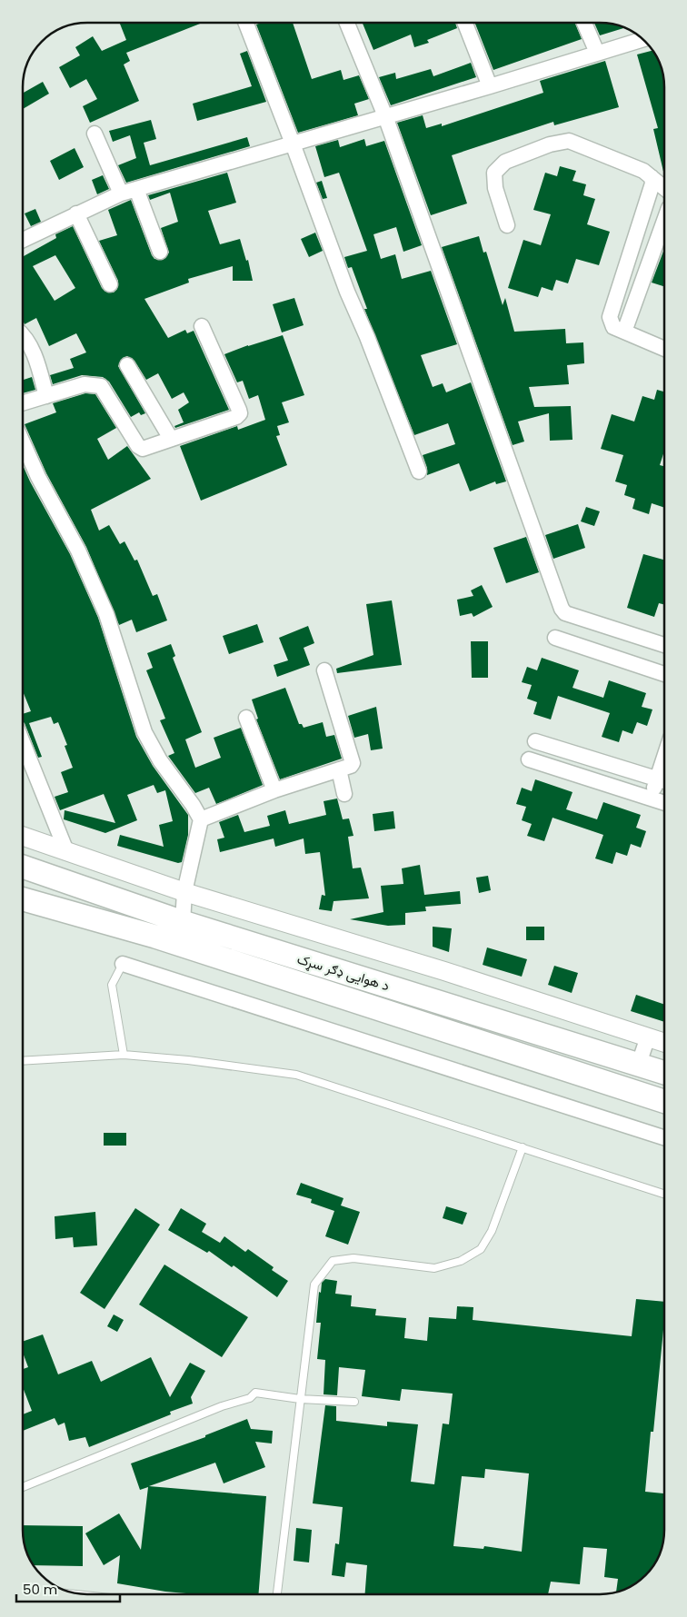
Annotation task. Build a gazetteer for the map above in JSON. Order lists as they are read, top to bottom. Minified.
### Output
{"streets":{"main road":["د هوایی ډګر سړک"]},"scale_bar":"50 m"}
